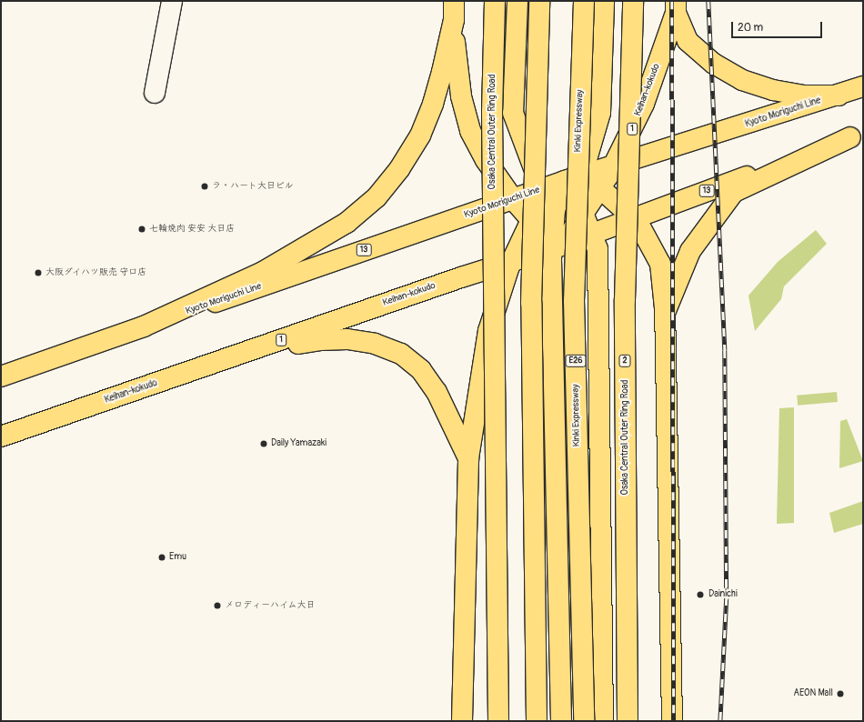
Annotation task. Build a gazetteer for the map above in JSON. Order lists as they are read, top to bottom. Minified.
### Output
{"streets":{"main road":["Keihan-kokudo","Kyoto Moriguchi Line","Kinki Expressway","1","Osaka Central Outer Ring Road","13","E26","2"]},"crossings":[["Keihan-kokudo","Kyoto Moriguchi Line"],["Keihan-kokudo","13"]],"places":["ラ・ハート大日ビル","七輪焼肉 安安 大日店","大阪ダイハツ販売 守口店","Daily Yamazaki","Emu","Dainichi","メロディーハイム大日","AEON Mall"],"scale_bar":"20 m"}
